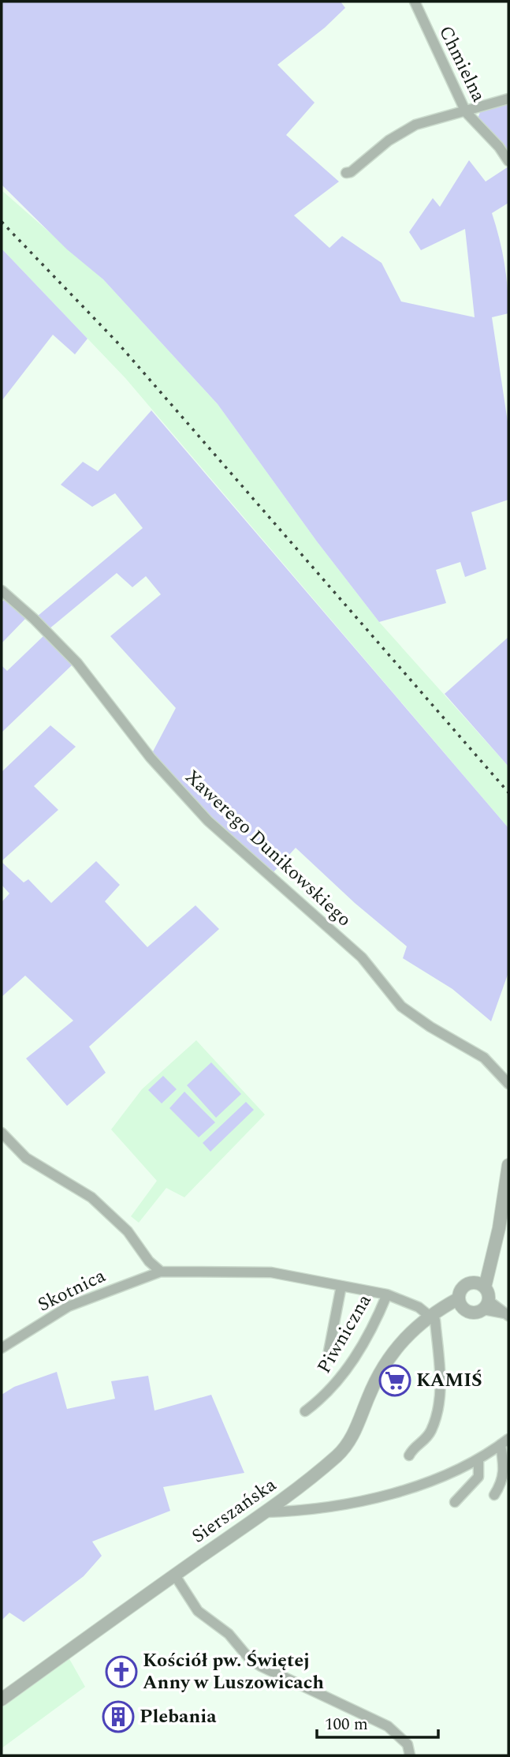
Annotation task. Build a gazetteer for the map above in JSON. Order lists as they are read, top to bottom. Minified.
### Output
{"streets":{"street":["Chmielna","Xawerego Dunikowskiego","Skotnica","Piwniczna","Sierszańska"]},"places":{"supermarket":["KAMIŚ"],"church":["Kościół pw. Świętej Anny w Luszowicach"],"building":["Plebania"]},"scale_bar":"100 m"}
